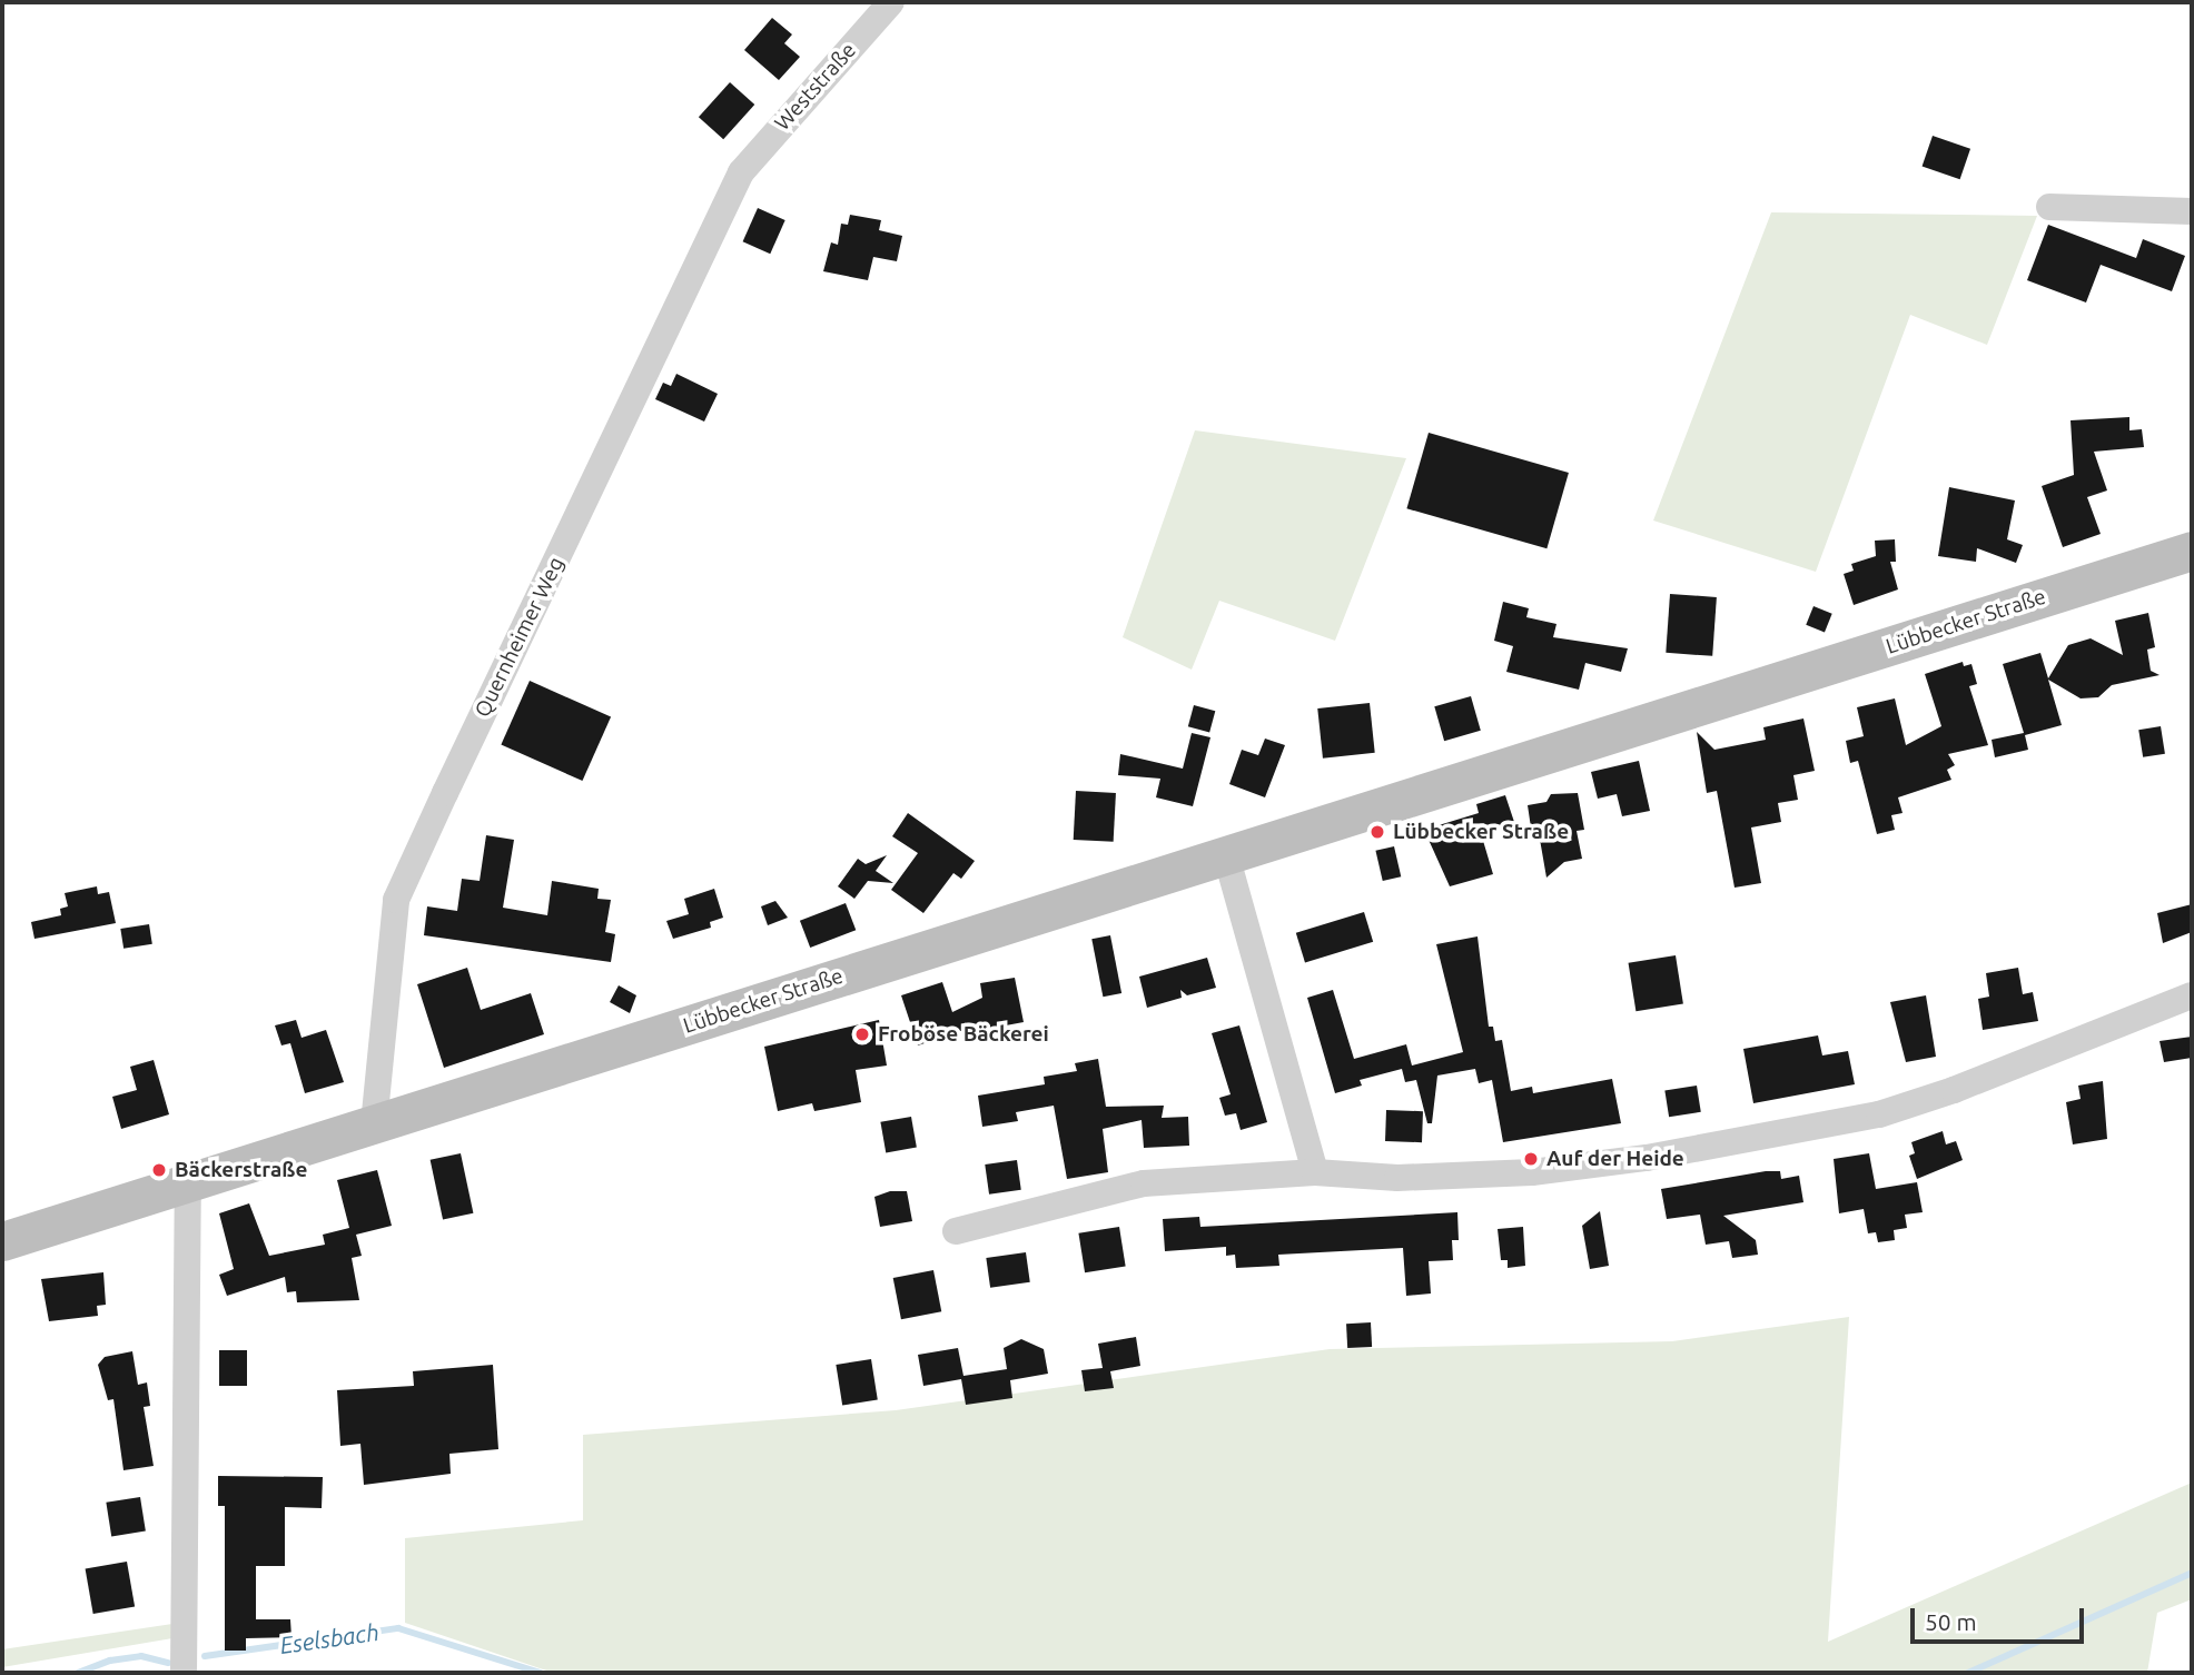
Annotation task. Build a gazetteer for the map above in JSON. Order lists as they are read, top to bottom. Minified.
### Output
{"streets":{"main road":["Lübbecker Straße"],"street":["Weststraße","Quernheimer Weg"]},"crossings":[["Weststraße","Quernheimer Weg"],["Lübbecker Straße","Quernheimer Weg"]],"water":["Eselsbach"],"places":["Lübbecker Straße","Froböse Bäckerei","Auf der Heide","Bäckerstraße"],"scale_bar":"50 m"}
